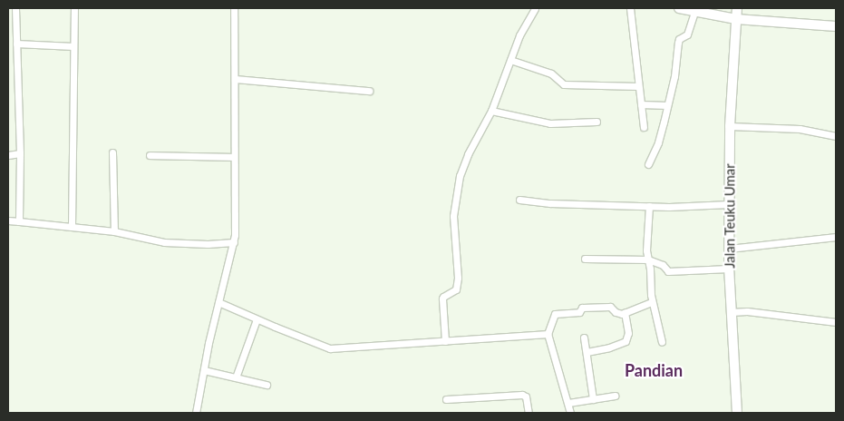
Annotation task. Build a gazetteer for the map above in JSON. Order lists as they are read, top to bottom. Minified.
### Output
{"streets":{"main road":["Jalan Teuku Umar"]},"districts":["Pandian"]}
